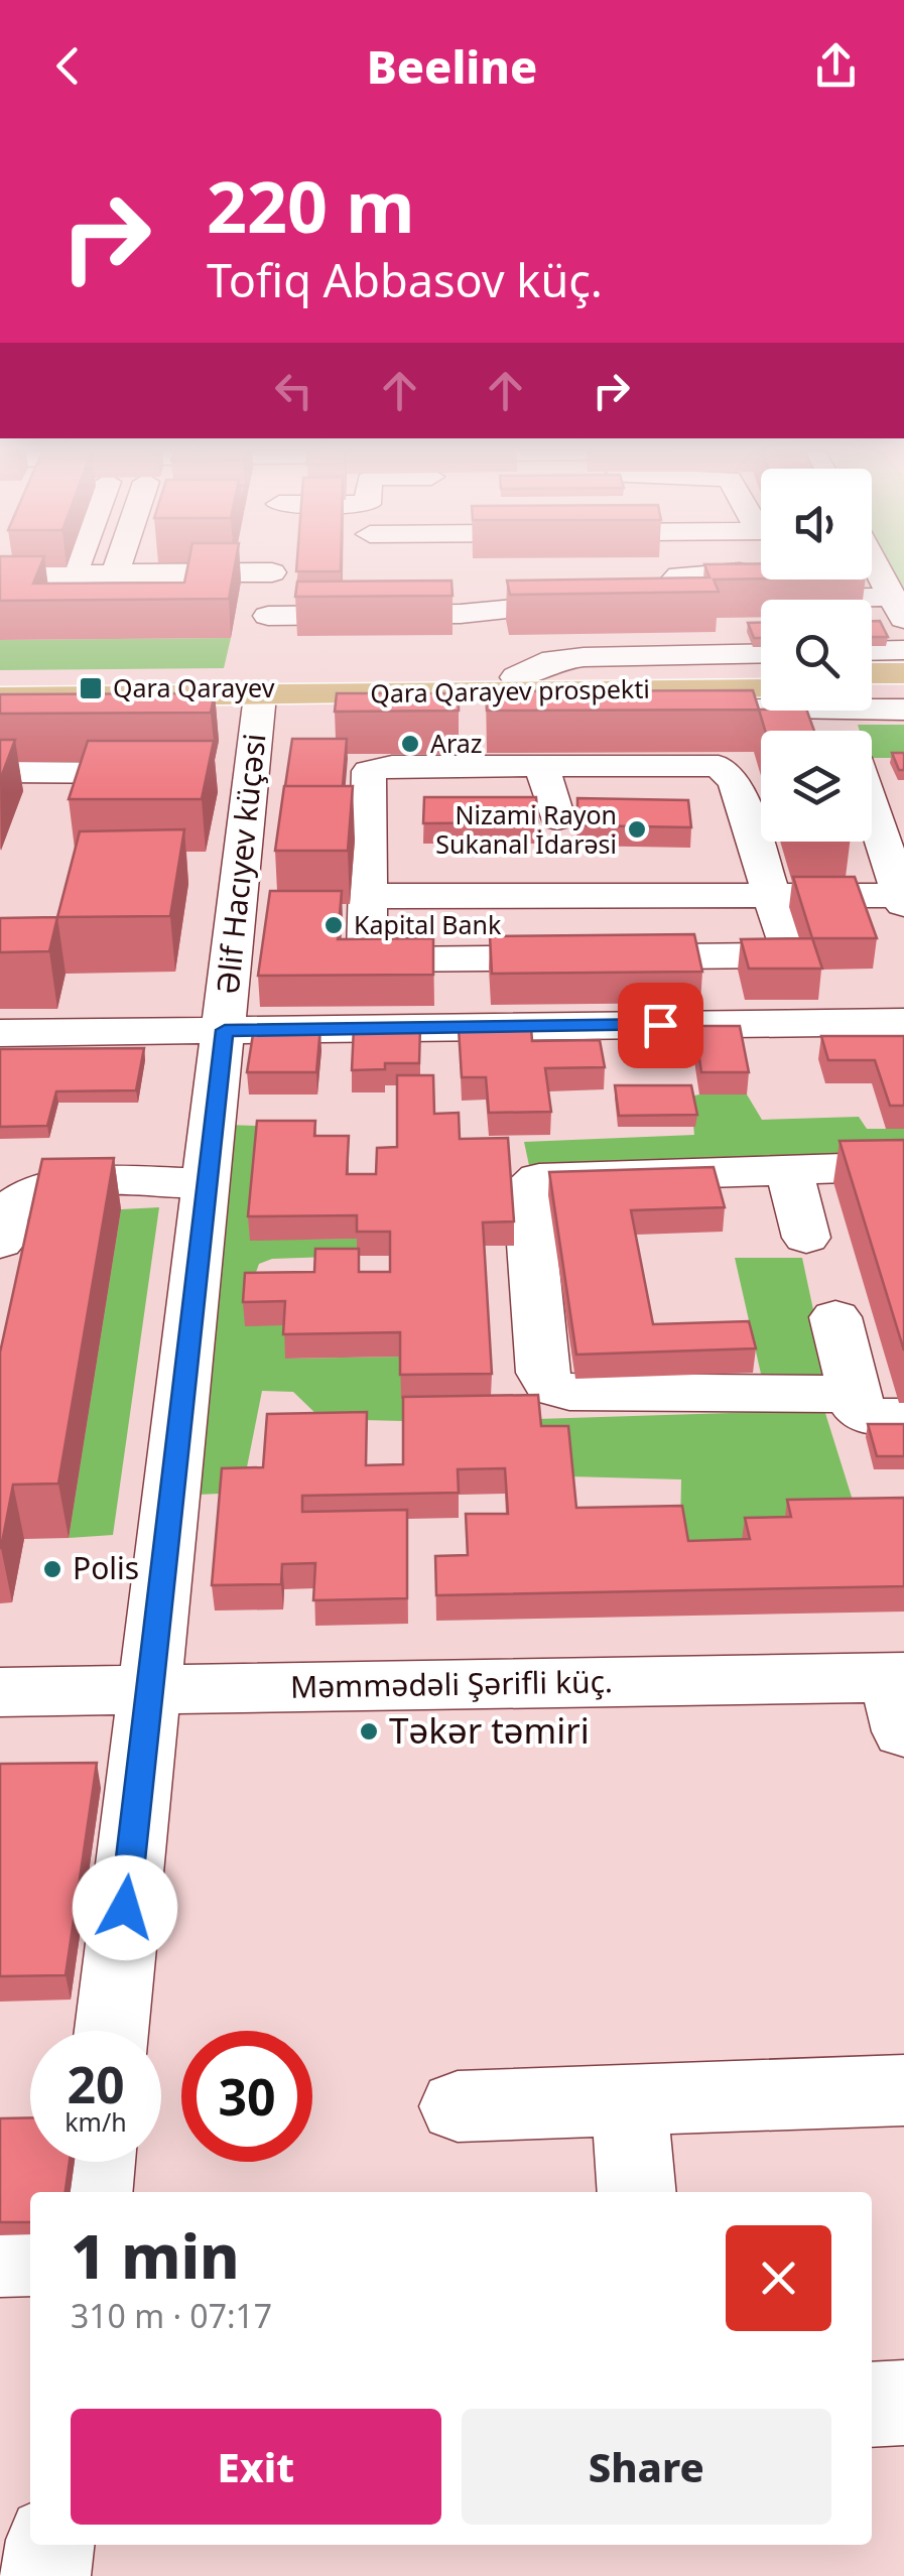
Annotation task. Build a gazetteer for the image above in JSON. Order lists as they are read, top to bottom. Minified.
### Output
{"streets":{"main road":["Qara Qarayev prospekti"],"street":["Əlif Hacıyev küçəsi","Məmmədəli Şərifli küç."]},"crossings":[["Qara Qarayev prospekti","Əlif Hacıyev küçəsi"],["Əlif Hacıyev küçəsi","Məmmədəli Şərifli küç."]],"places":{"transit":["Qara Qarayev"],"other":["Araz","Nizami Rayon Sukanal İdarəsi","Kapital Bank","Polis","Təkər təmiri"]},"page":{"header":"Beeline","turn":["220 m","Tofiq Abbasov küç."],"speed":"20 km/h","limit":"30","heading":["1 min","310 m · 07:17"],"buttons":["Exit","Share"]}}
